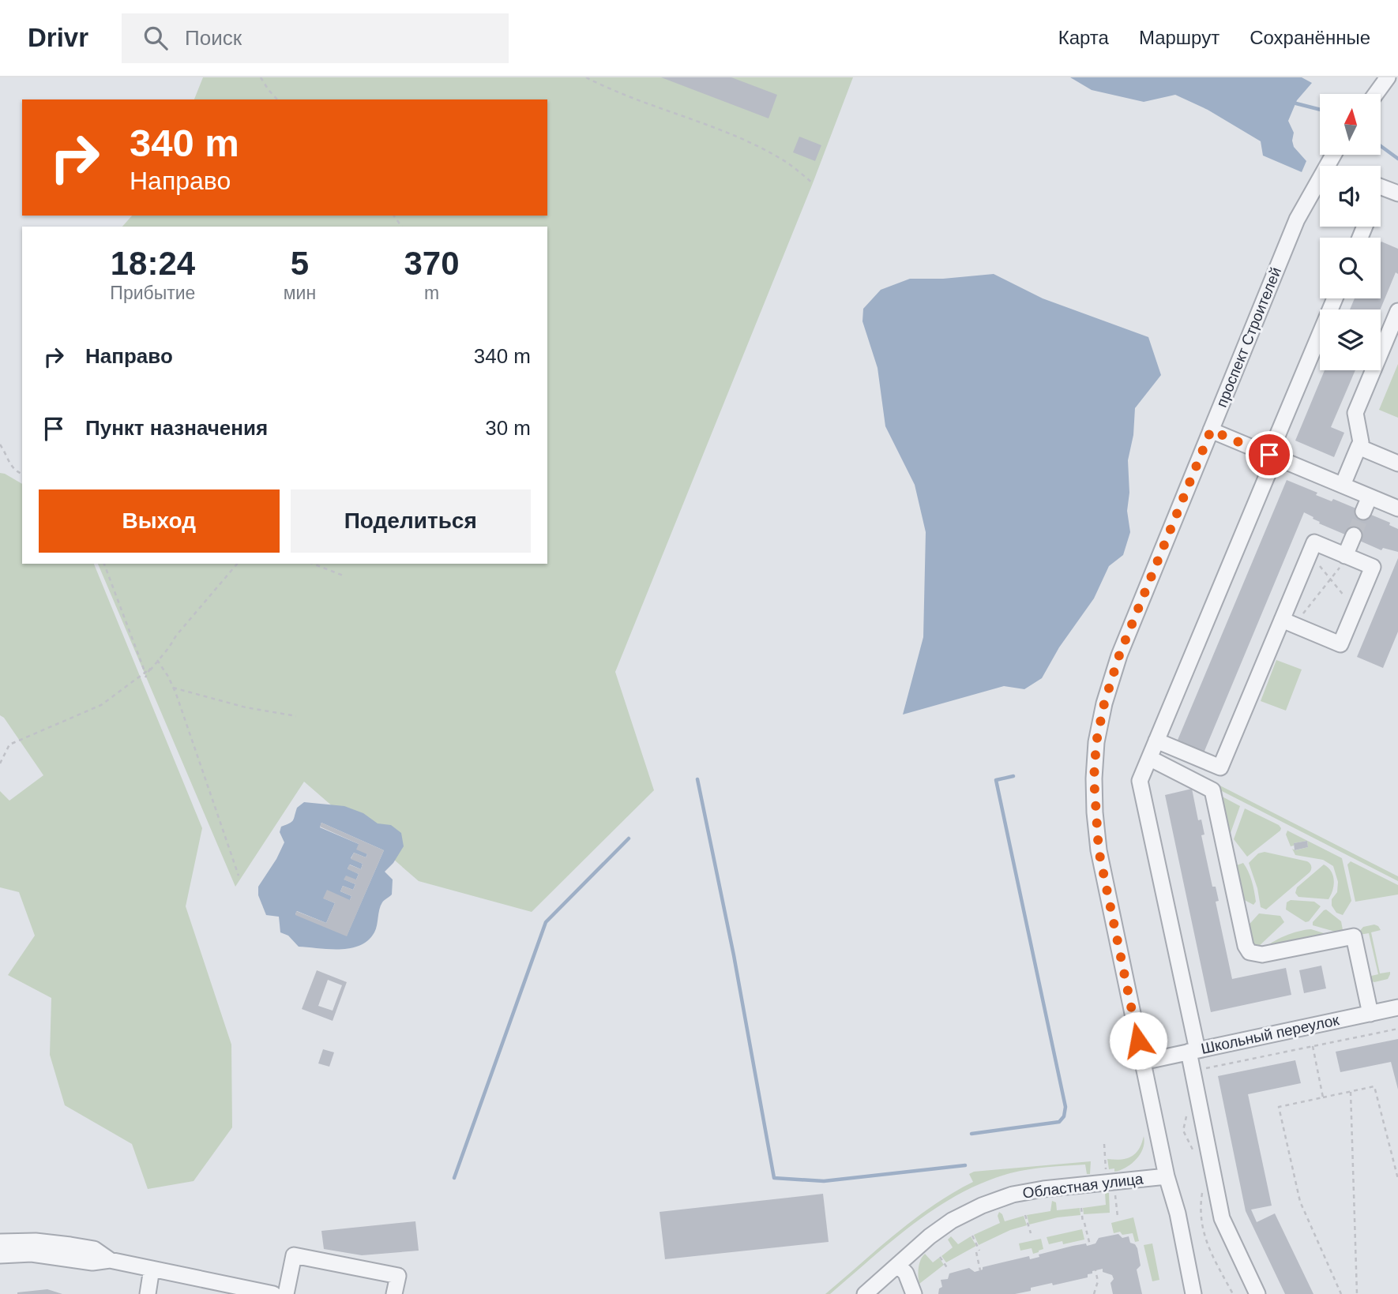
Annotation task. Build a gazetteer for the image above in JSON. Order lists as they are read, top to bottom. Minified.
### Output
{"streets":{"street":["проспект Строителей","Школьный переулок","Областная улица"]},"crossings":[["проспект Строителей","Школьный переулок"],["проспект Строителей","Областная улица"]],"north":"top","page":{"header":"Drivr","search":"Поиск","nav":["Карта","Маршрут","Сохранённые"],"turn":["340 m","Направо"],"eta":["18:24","Прибытие","5","мин","370","m"],"list":[{"name":"Направо","value":"340 m"},{"name":"Пункт назначения","value":"30 m"}],"buttons":["Выход","Поделиться"]}}
